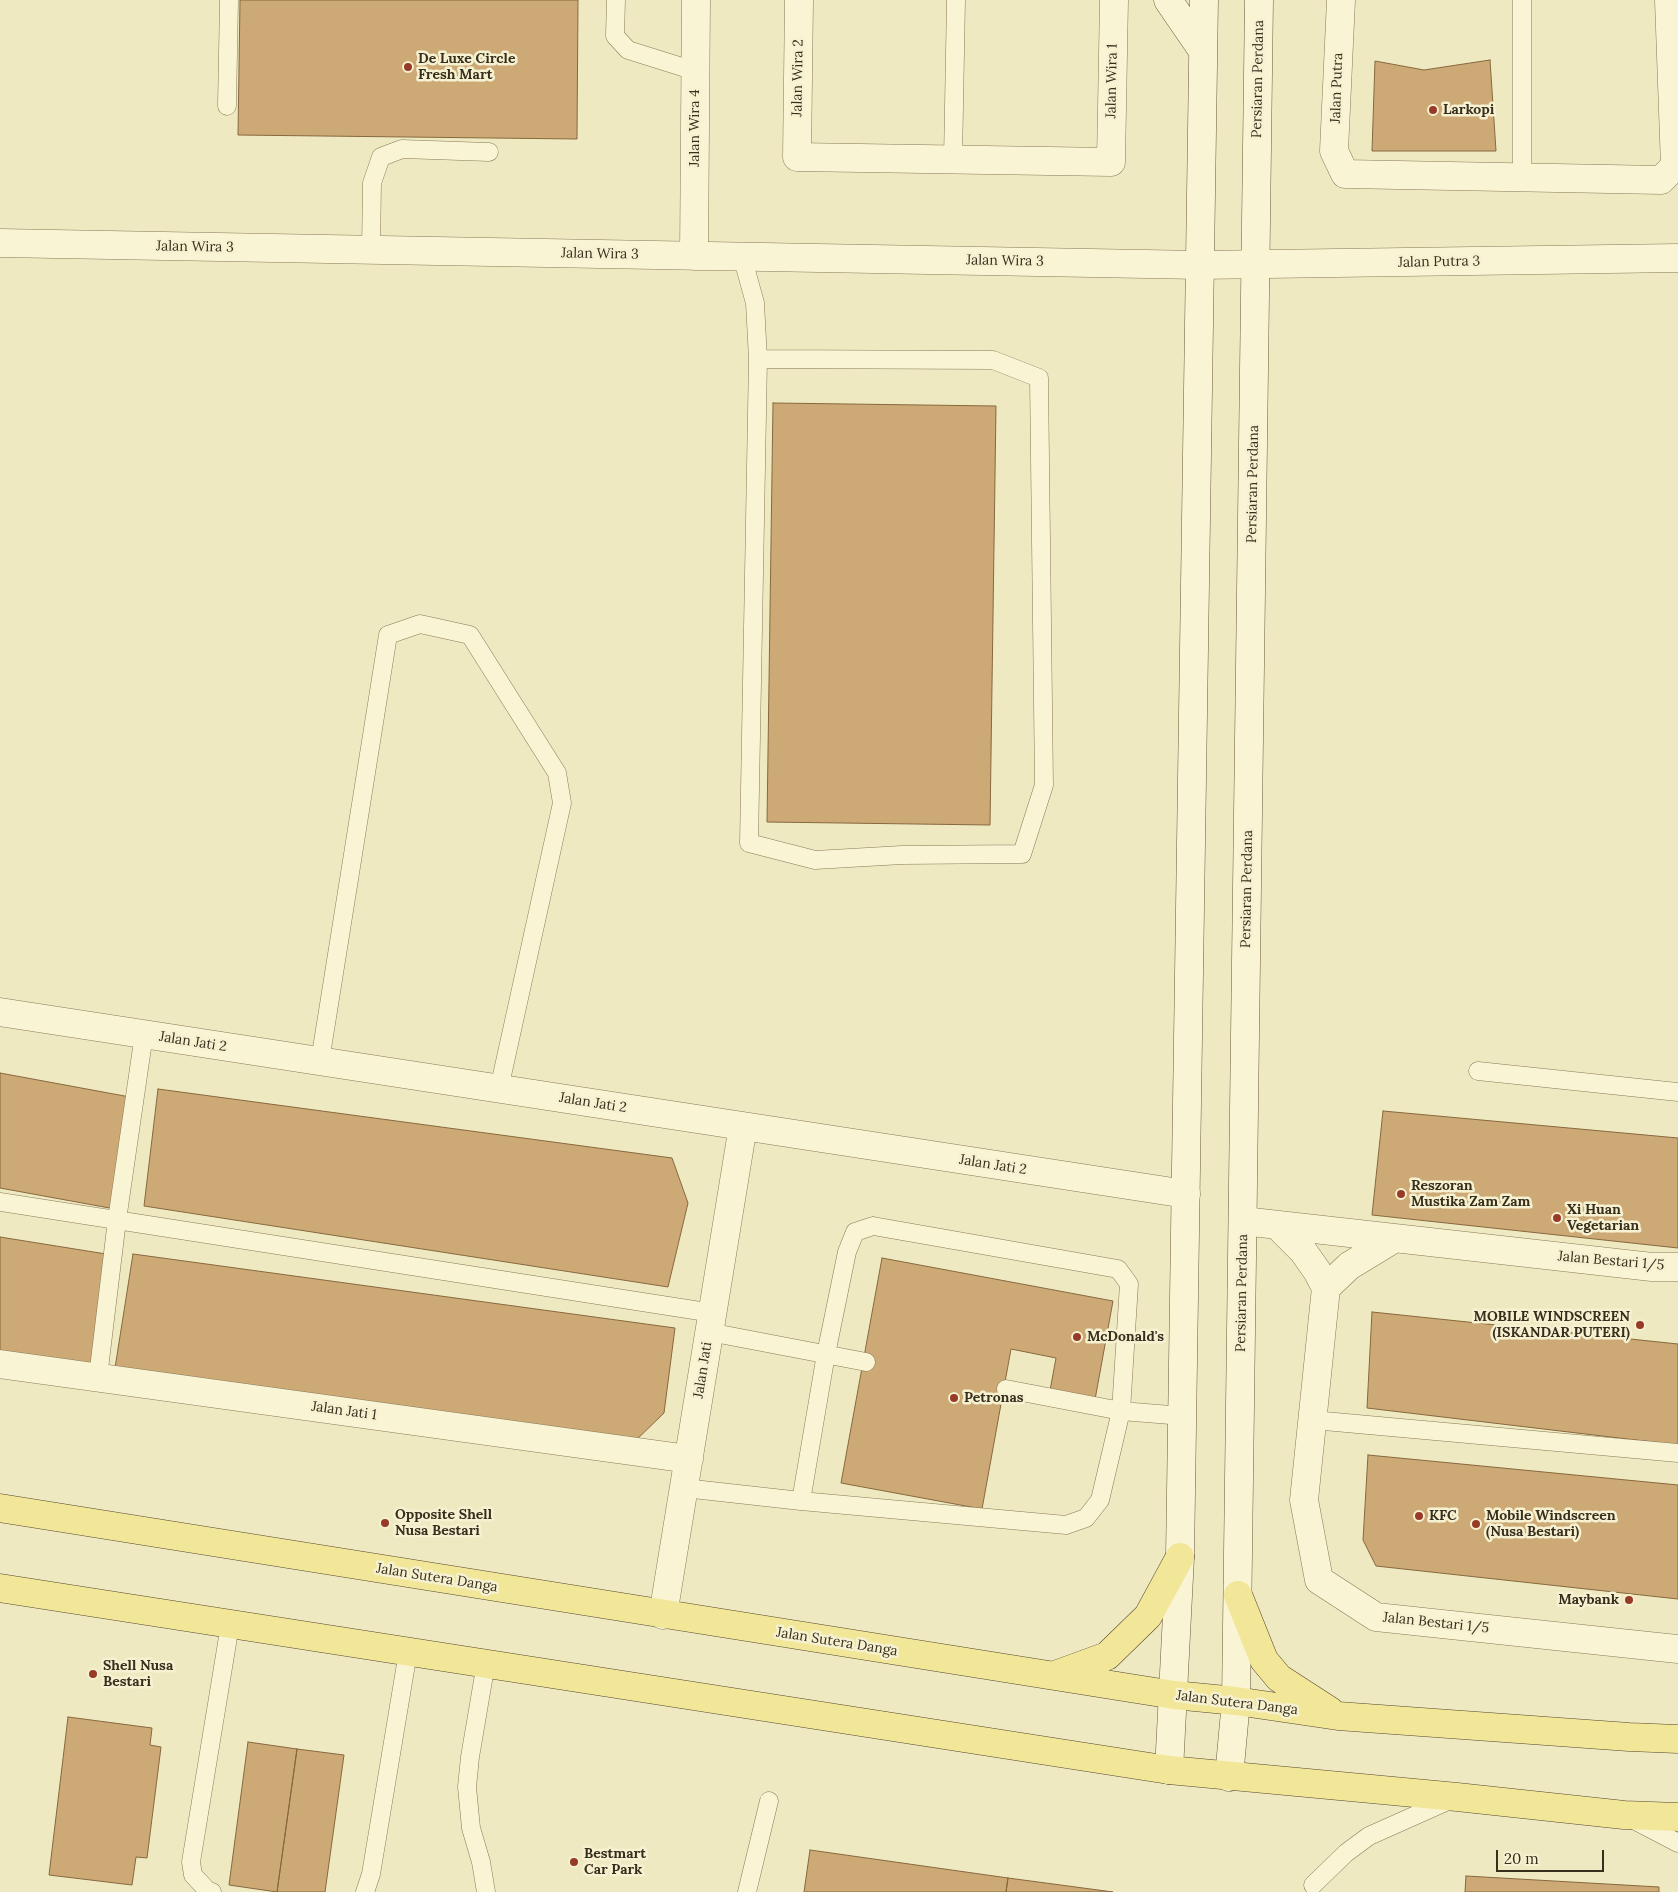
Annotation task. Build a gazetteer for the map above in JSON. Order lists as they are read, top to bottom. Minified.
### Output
{"streets":{"main road":["Jalan Sutera Danga"],"street":["Jalan Wira 2","Persiaran Perdana","Jalan Wira 1","Jalan Putra","Jalan Wira 4","Jalan Wira 3","Jalan Putra 3","Jalan Jati 2","Jalan Bestari 1/5","Jalan Jati","Jalan Jati 1"]},"crossings":[["Jalan Wira 2","Jalan Wira 1"],["Persiaran Perdana","Jalan Putra 3"],["Persiaran Perdana","Jalan Bestari 1/5"],["Persiaran Perdana","Jalan Sutera Danga"],["Jalan Wira 4","Jalan Wira 3"],["Jalan Wira 3","Jalan Putra 3"],["Jalan Jati 2","Jalan Jati"],["Jalan Jati","Jalan Jati 1"],["Jalan Jati","Jalan Sutera Danga"]],"places":["De Luxe Circle Fresh Mart","Larkopi","Reszoran Mustika Zam Zam","Xi Huan Vegetarian","MOBILE WINDSCREEN (ISKANDAR PUTERI)","McDonald's","Petronas","KFC","Opposite Shell Nusa Bestari","Mobile Windscreen (Nusa Bestari)","Maybank","Shell Nusa Bestari","Bestmart Car Park"],"scale_bar":"20 m"}
